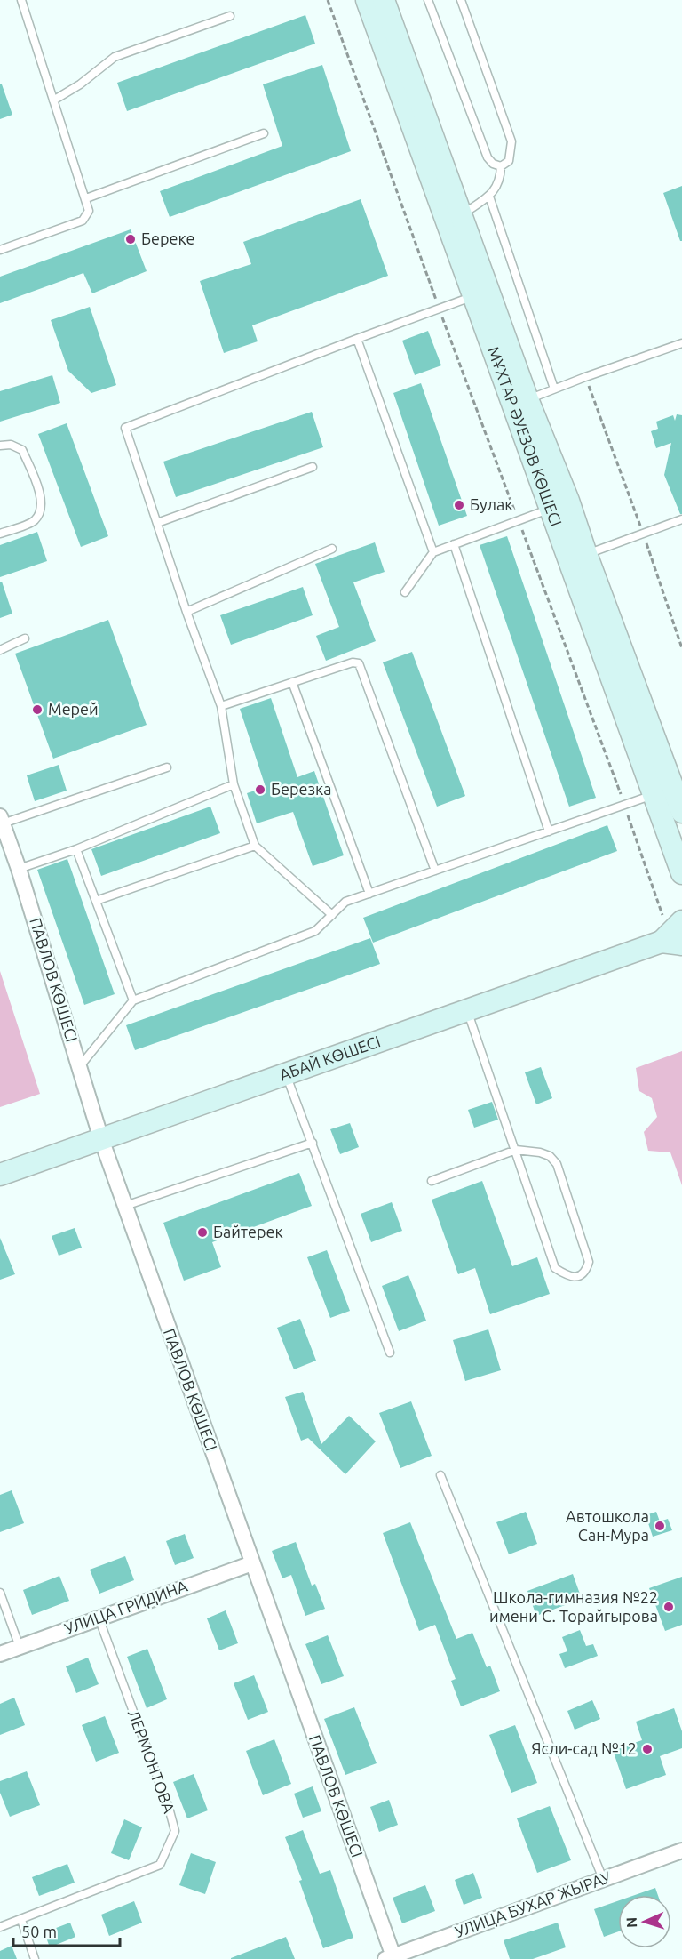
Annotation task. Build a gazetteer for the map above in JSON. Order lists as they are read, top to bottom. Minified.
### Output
{"streets":{"main road":["МҰХТАР ӘУЕЗОВ КӨШЕСІ","АБАЙ КӨШЕСІ"],"street":["ПАВЛОВ КӨШЕСІ","УЛИЦА ГРИДИНА","УЛИЦА БУХАР ЖЫРАУ"],"lane":["ЛЕРМОНТОВА"]},"crossings":[["ПАВЛОВ КӨШЕСІ","АБАЙ КӨШЕСІ"],["ПАВЛОВ КӨШЕСІ","УЛИЦА ГРИДИНА"],["ПАВЛОВ КӨШЕСІ","УЛИЦА БУХАР ЖЫРАУ"],["УЛИЦА ГРИДИНА","ЛЕРМОНТОВА"]],"places":["Береке","Булак","Мерей","Березка","Байтерек","Автошкола Сан-Мура","Школа-гимназия №22 имени С. Торайгырова","Ясли-сад №12"],"scale_bar":"50 m","north":"left"}
